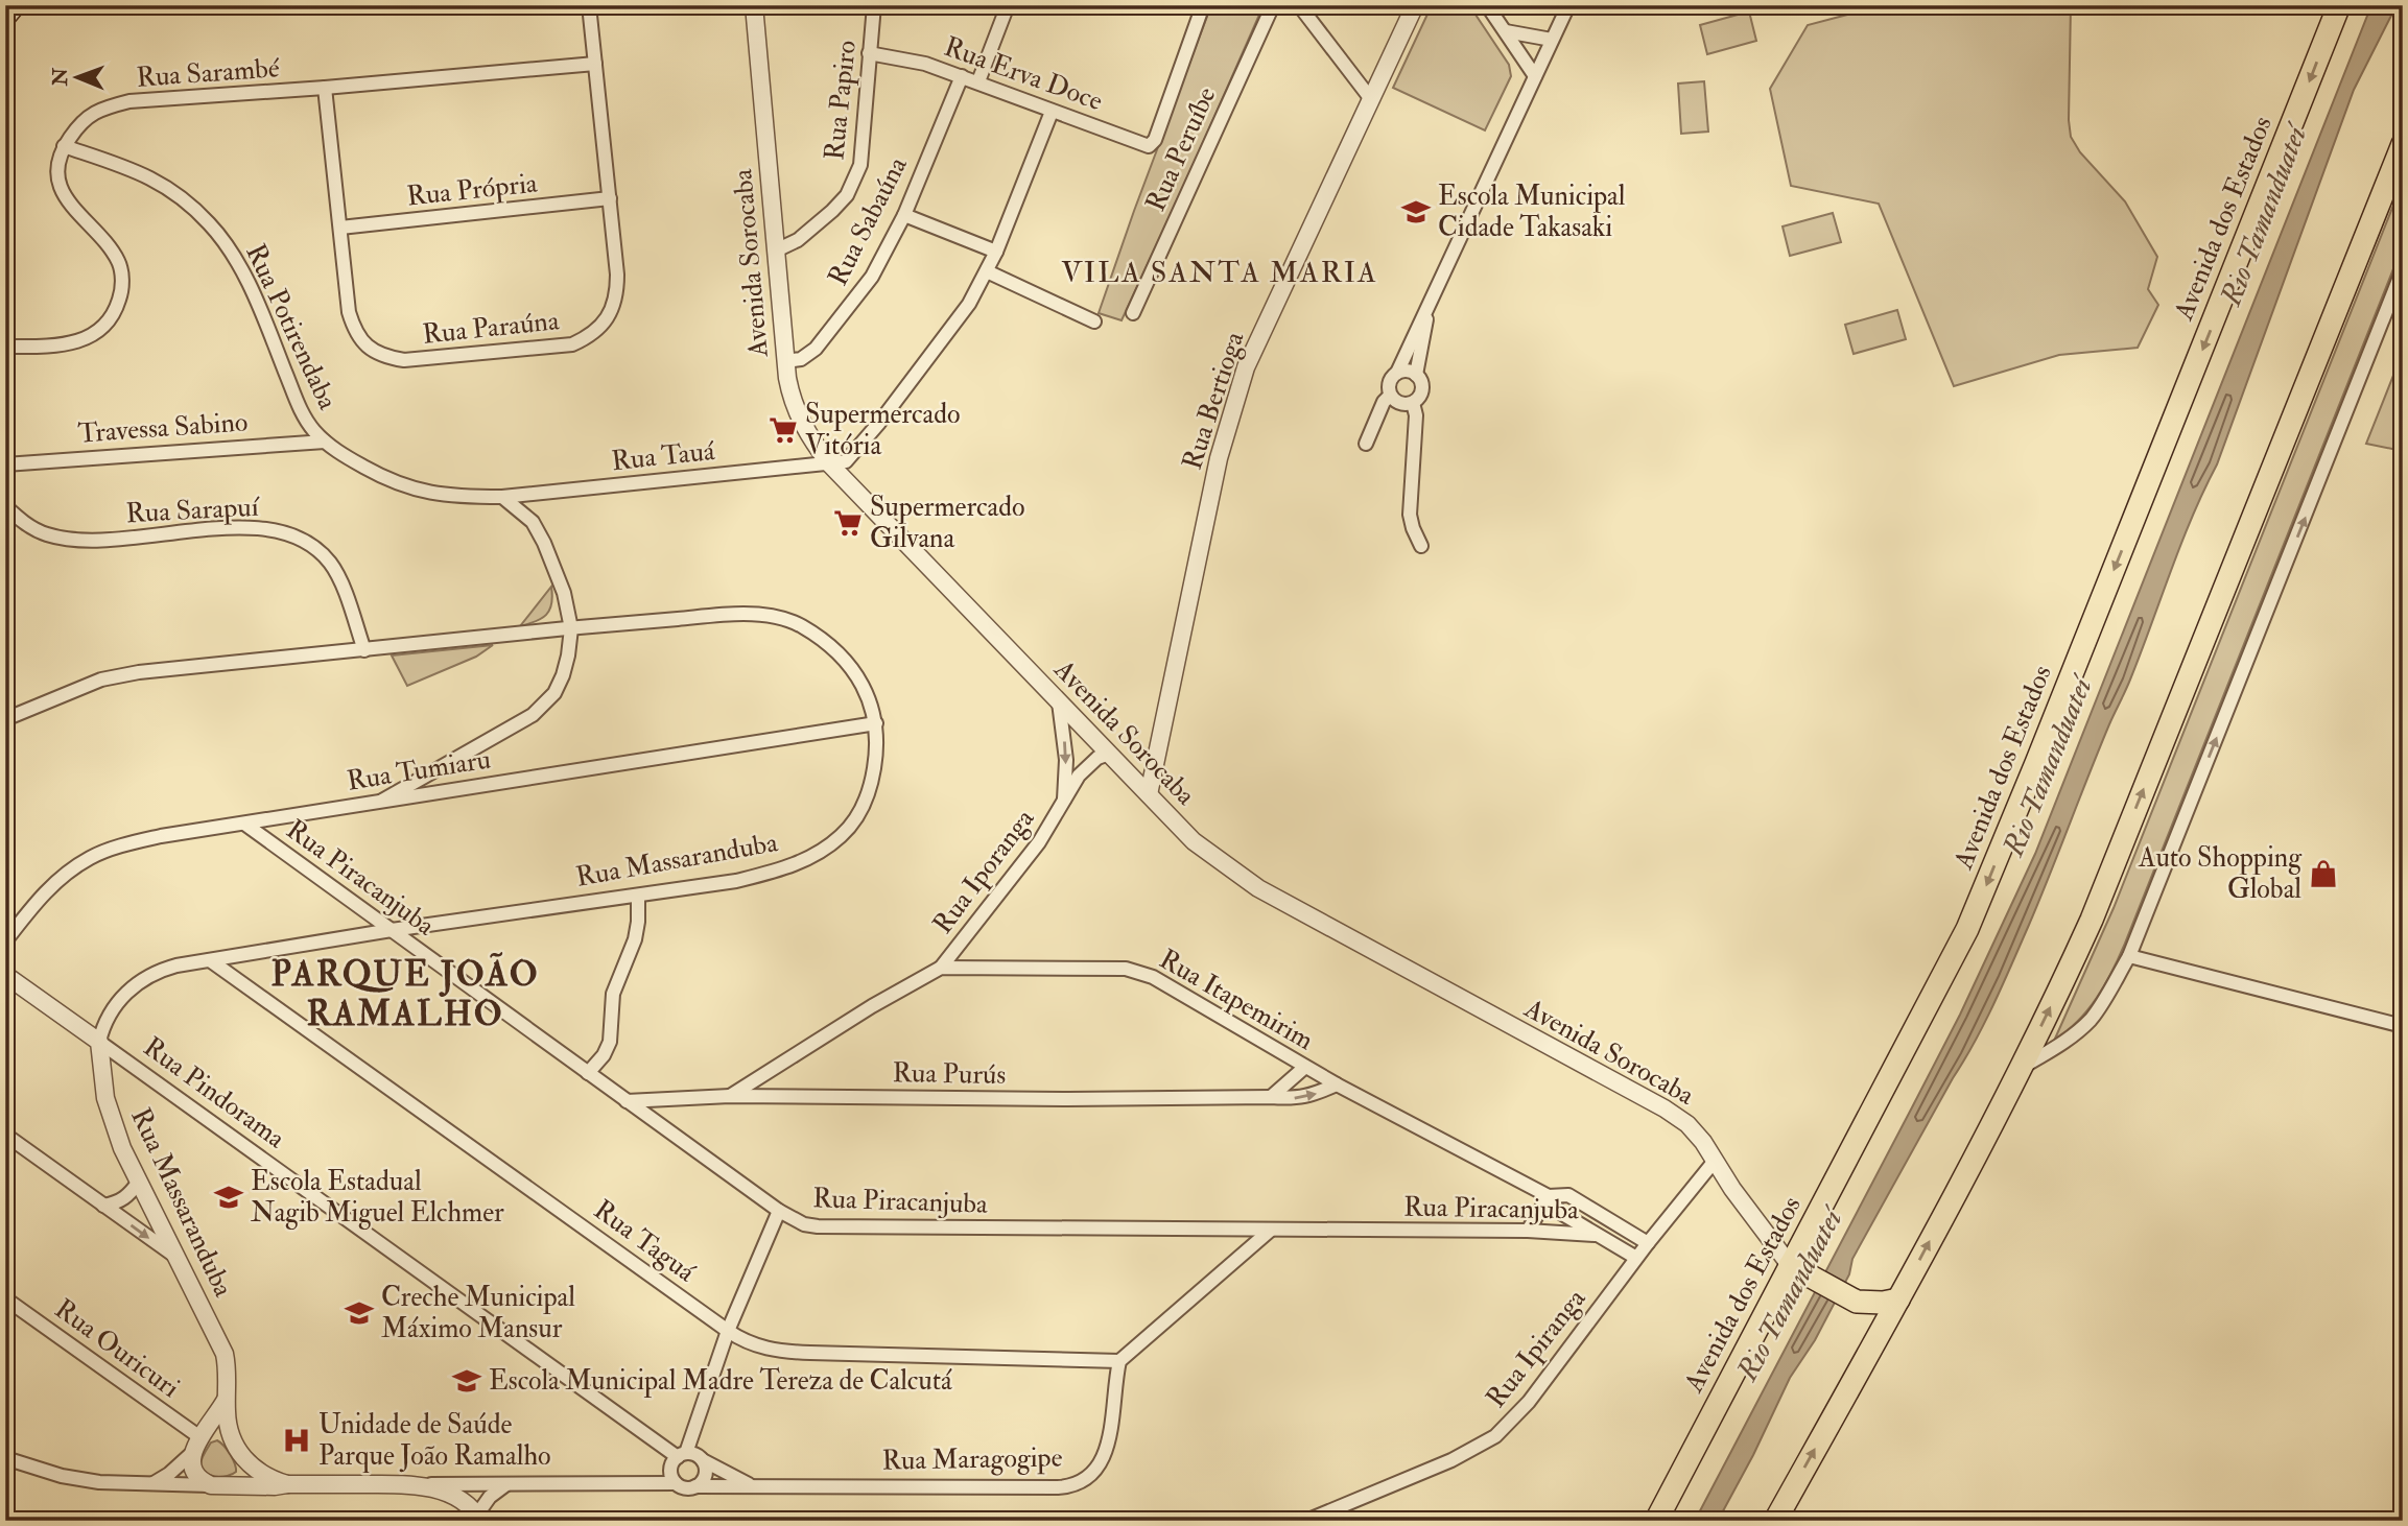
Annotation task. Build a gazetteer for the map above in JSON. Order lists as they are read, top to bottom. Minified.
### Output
{"streets":{"highway":["Avenida dos Estados"],"street":["Rua Sarambé","Rua Erva Doce","Rua Papiro","Rua Peruíbe","Rua Própria","Rua Sabaúna","Avenida Sorocaba","Rua Potirendaba","Rua Paraúna","Rua Bertioga","Travessa Sabino","Rua Tauá","Rua Sarapuí","Rua Tumiaru","Rua Massaranduba","Rua Iporanga","Rua Piracanjuba","Rua Itapemirim","Rua Purús","Rua Pindorama","Rua Taguá","Rua Ouricuri","Rua Ipiranga","Rua Maragogipe"]},"crossings":[["Rua Sarambé","Rua Potirendaba"],["Rua Sarambé","Rua Paraúna"],["Rua Erva Doce","Rua Papiro"],["Rua Erva Doce","Rua Sabaúna"],["Rua Papiro","Avenida Sorocaba"],["Rua Própria","Rua Paraúna"],["Avenida dos Estados","Avenida Sorocaba"],["Rua Sabaúna","Avenida Sorocaba"],["Avenida Sorocaba","Rua Bertioga"],["Avenida Sorocaba","Rua Tauá"],["Avenida Sorocaba","Rua Iporanga"],["Avenida Sorocaba","Rua Ipiranga"],["Rua Potirendaba","Travessa Sabino"],["Rua Potirendaba","Rua Tauá"],["Rua Sarapuí","Rua Massaranduba"],["Rua Tumiaru","Rua Massaranduba"],["Rua Tumiaru","Rua Piracanjuba"],["Rua Massaranduba","Rua Piracanjuba"],["Rua Massaranduba","Rua Pindorama"],["Rua Massaranduba","Rua Taguá"],["Rua Massaranduba","Rua Ouricuri"],["Rua Iporanga","Rua Itapemirim"],["Rua Piracanjuba","Rua Itapemirim"],["Rua Piracanjuba","Rua Purús"],["Rua Itapemirim","Rua Purús"],["Rua Itapemirim","Rua Ipiranga"],["Rua Pindorama","Rua Maragogipe"],["Rua Taguá","Rua Maragogipe"]],"districts":["VILA SANTA MARIA","PARQUE JOÃO RAMALHO"],"water":["Rio Tamanduateí"],"places":{"school or university":["Escola Municipal Cidade Takasaki","Escola Estadual Nagib Miguel Elchmer","Creche Municipal Máximo Mansur","Escola Municipal Madre Tereza de Calcutá"],"supermarket":["Supermercado Vitória","Supermercado Gilvana"],"shop":["Auto Shopping Global"],"hospital":["Unidade de Saúde Parque João Ramalho"]},"north":"left"}
